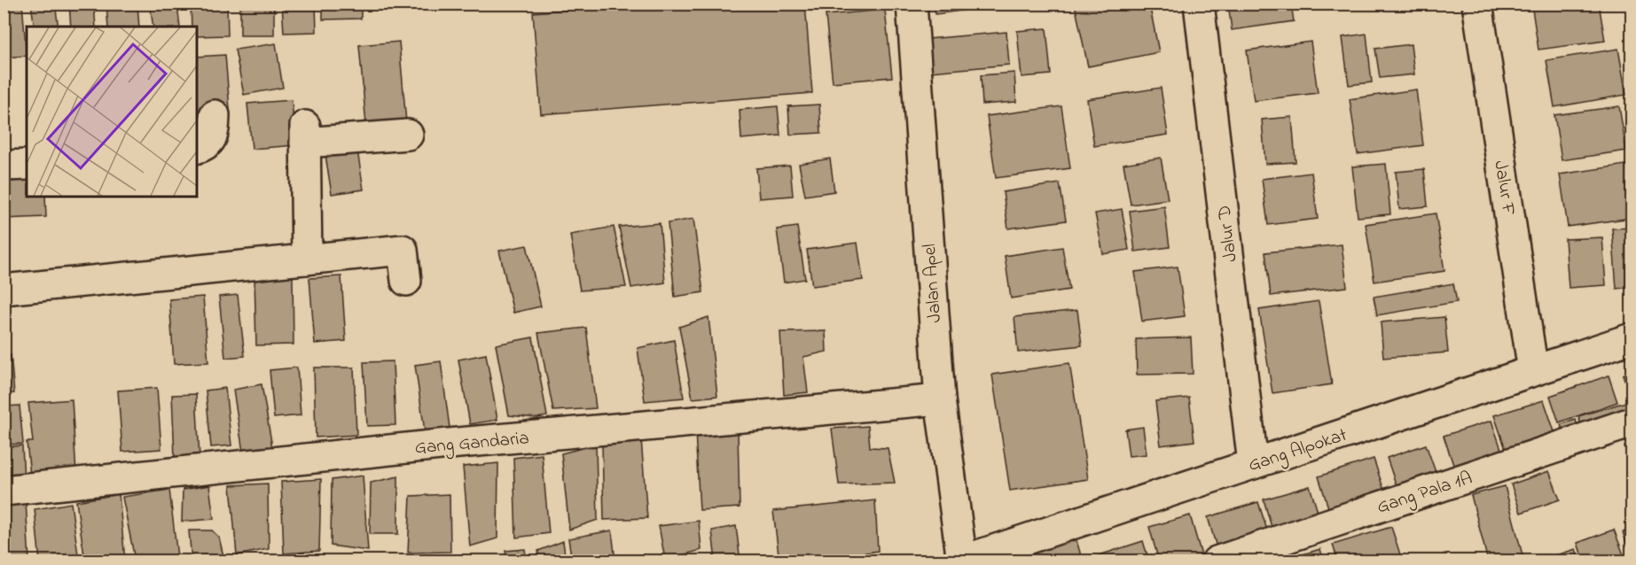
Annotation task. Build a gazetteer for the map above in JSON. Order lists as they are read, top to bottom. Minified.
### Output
{"streets":{"street":["Jalur F","Jalur D","Jalan Apel","Gang Gandaria","Gang Alpokat","Gang Pala 1A"]},"crossings":[["Jalur F","Gang Alpokat"],["Jalur D","Gang Alpokat"],["Jalan Apel","Gang Gandaria"],["Jalan Apel","Gang Alpokat"]]}
